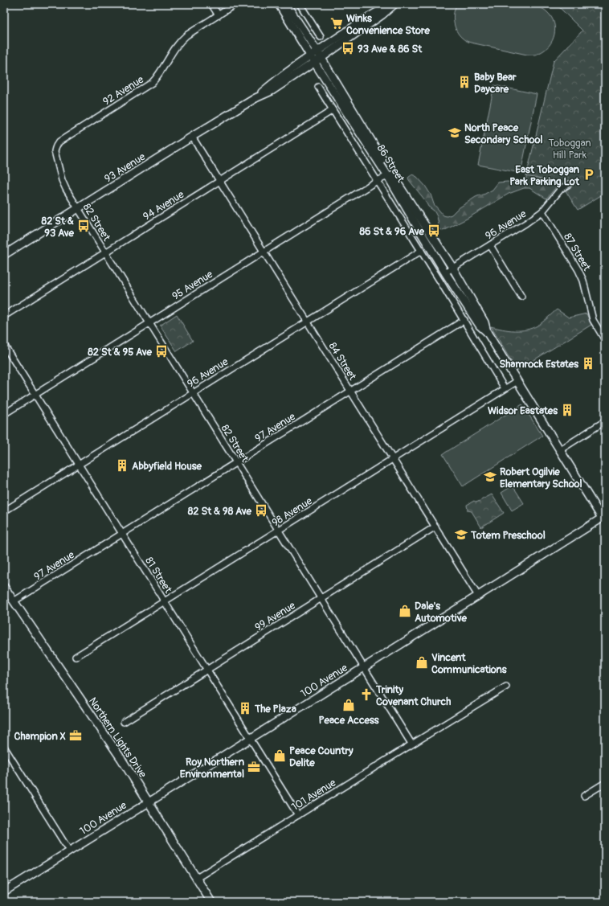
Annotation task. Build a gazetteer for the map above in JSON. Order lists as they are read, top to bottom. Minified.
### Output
{"streets":{"main road":["86 Street","93 Avenue","100 Avenue","Northern Lights Drive"],"street":["92 Avenue","94 Avenue","82 Street","96 Avenue","87 Street","95 Avenue","84 Street","97 Avenue","98 Avenue","81 Street","99 Avenue","101 Avenue"]},"crossings":[["92 Avenue","82 Street"],["86 Street","93 Avenue"],["86 Street","94 Avenue"],["86 Street","96 Avenue"],["86 Street","95 Avenue"],["86 Street","97 Avenue"],["86 Street","98 Avenue"],["86 Street","100 Avenue"],["93 Avenue","82 Street"],["93 Avenue","84 Street"],["94 Avenue","82 Street"],["94 Avenue","84 Street"],["82 Street","96 Avenue"],["82 Street","95 Avenue"],["82 Street","97 Avenue"],["82 Street","98 Avenue"],["82 Street","99 Avenue"],["82 Street","100 Avenue"],["82 Street","101 Avenue"],["96 Avenue","87 Street"],["96 Avenue","84 Street"],["96 Avenue","81 Street"],["95 Avenue","84 Street"],["95 Avenue","81 Street"],["84 Street","97 Avenue"],["84 Street","98 Avenue"],["84 Street","99 Avenue"],["84 Street","100 Avenue"],["97 Avenue","81 Street"],["97 Avenue","Northern Lights Drive"],["98 Avenue","81 Street"],["81 Street","99 Avenue"],["81 Street","100 Avenue"],["81 Street","101 Avenue"],["100 Avenue","Northern Lights Drive"],["Northern Lights Drive","101 Avenue"]],"parks":["Toboggan Hill Park"],"places":{"supermarket":["Winks Convenience Store"],"bus stop":["93 Ave & 86 St","82 St & 93 Ave","86 St & 96 Ave","82 St & 95 Ave","82 St & 98 Ave"],"building":["Baby Bear Daycare","Shamrock Estates","Widsor Eastates","Abbyfield House","The Plaza"],"school or university":["North Peace Secondary School","Robert Ogilvie Elementary School","Totem Preschool"],"parking":["East Toboggan Park Parking Lot"],"shop":["Dale's Automotive","Vincent Communications","Peace Access","Peace Country Delite"],"church":["Trinity Covenant Church"],"office":["Champion X","Roy Northern Environmental"]}}
